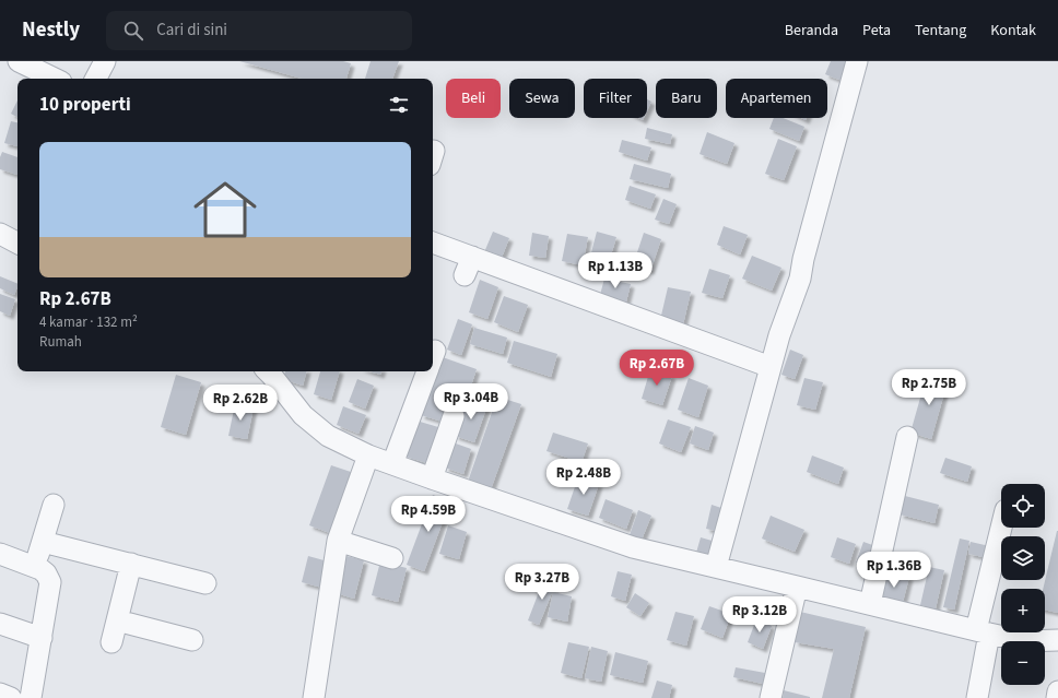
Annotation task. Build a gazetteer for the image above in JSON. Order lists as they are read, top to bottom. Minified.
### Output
{"page":{"header":"Nestly","search":"Cari di sini","nav":["Beranda","Peta","Tentang","Kontak"],"chip":["Beli","Sewa","Filter","Baru","Apartemen"],"heading":"10 properti","list":[{"name":"Rp 2.67B","note":"4 kamar · 132 m² · Rumah"}],"price":["Rp 1.13B","Rp 2.67B","Rp 2.75B","Rp 3.04B","Rp 2.62B","Rp 2.48B","Rp 4.59B","Rp 1.36B","Rp 3.27B","Rp 3.12B"],"map_buttons":["+","−"]}}
